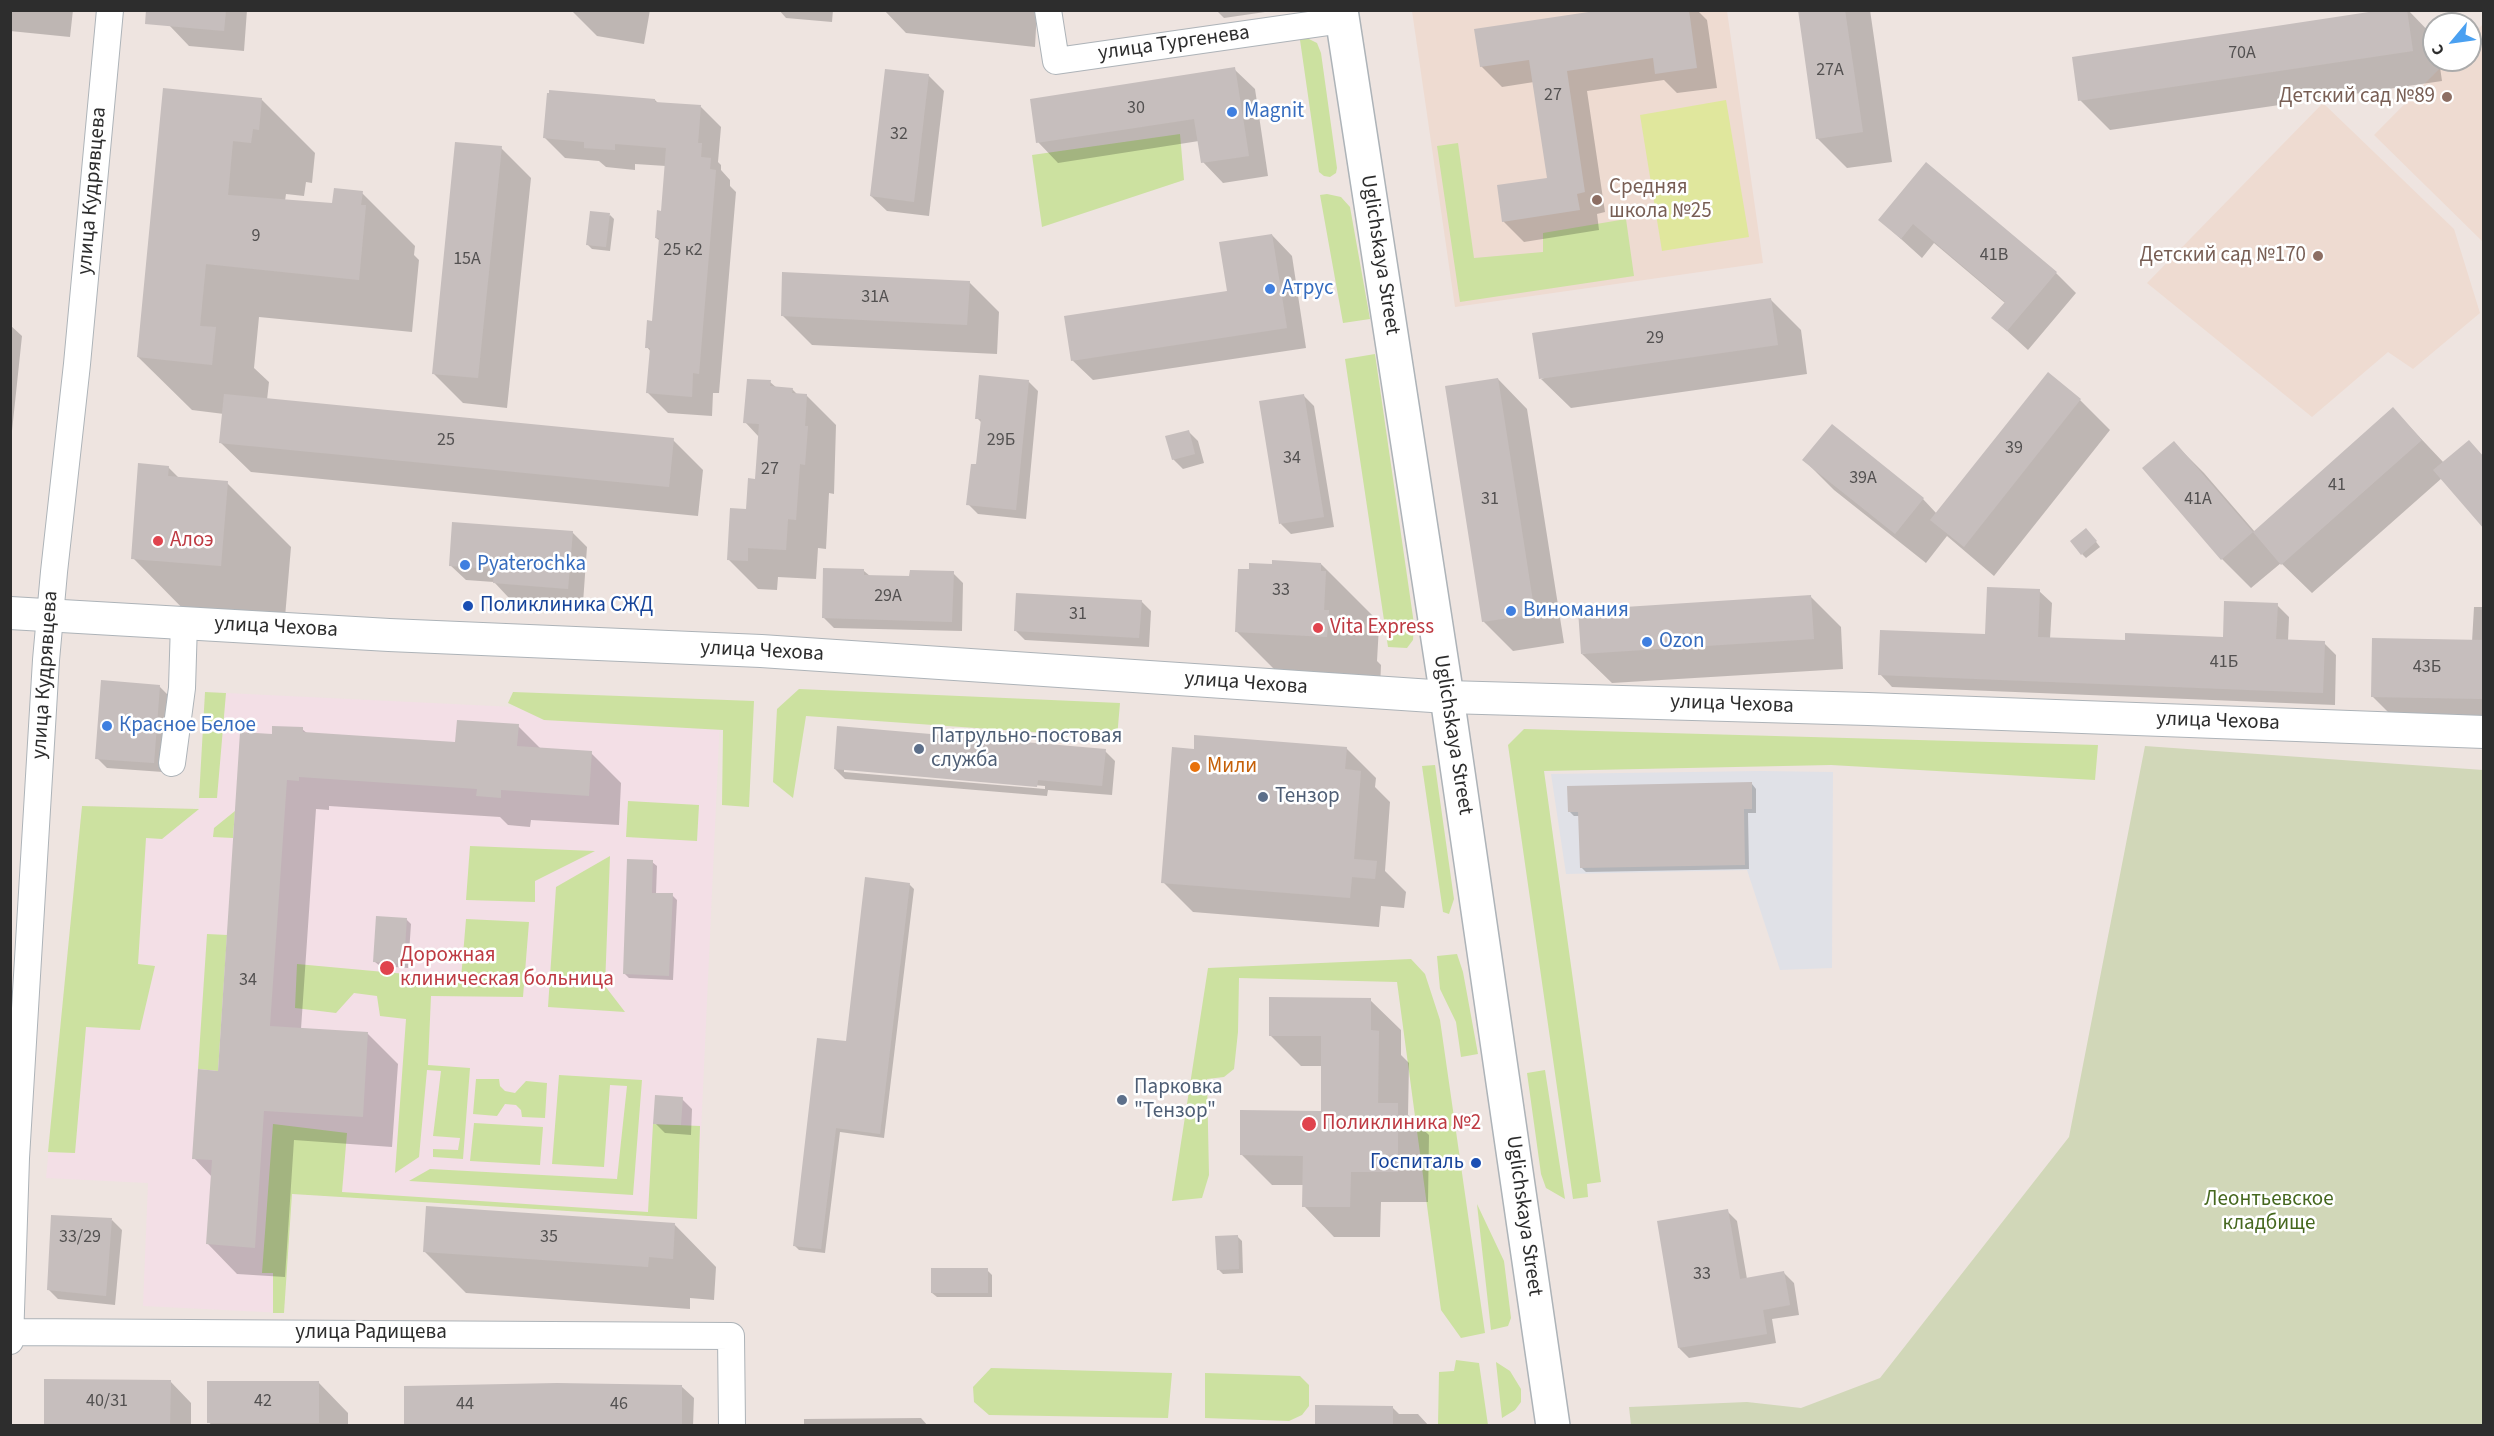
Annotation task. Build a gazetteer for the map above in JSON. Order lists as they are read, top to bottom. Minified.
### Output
{"streets":{"main road":["Uglichskaya Street"],"street":["улица Тургенева","улица Кудрявцева","улица Чехова","улица Радищева"]},"crossings":[["улица Тургенева","Uglichskaya Street"],["улица Кудрявцева","улица Чехова"],["улица Кудрявцева","улица Радищева"],["Uglichskaya Street","улица Чехова"]],"parks":["Леонтьевское кладбище"],"places":["Детский сад №89","Magnit","Средняя школа №25","Детский сад №170","Атрус","Алоэ","Pyaterochka","Поликлиника СЖД","Виномания","Vita Express","Ozon","Красное Белое","Патрульно-постовая служба","Мили","Тензор","Дорожная клиническая больница","Парковка \"Тензор\"","Поликлиника №2","Госпиталь"],"house_numbers":["70А","27А","27","30","32","9","25 к2","41В","15А","31А","29","25","29Б","39","34","27","39А","41","31","41А","33","29А","31","41Б","43Б","34","33/29","35","33","40/31","42","44","46"],"north":"bottom left"}
